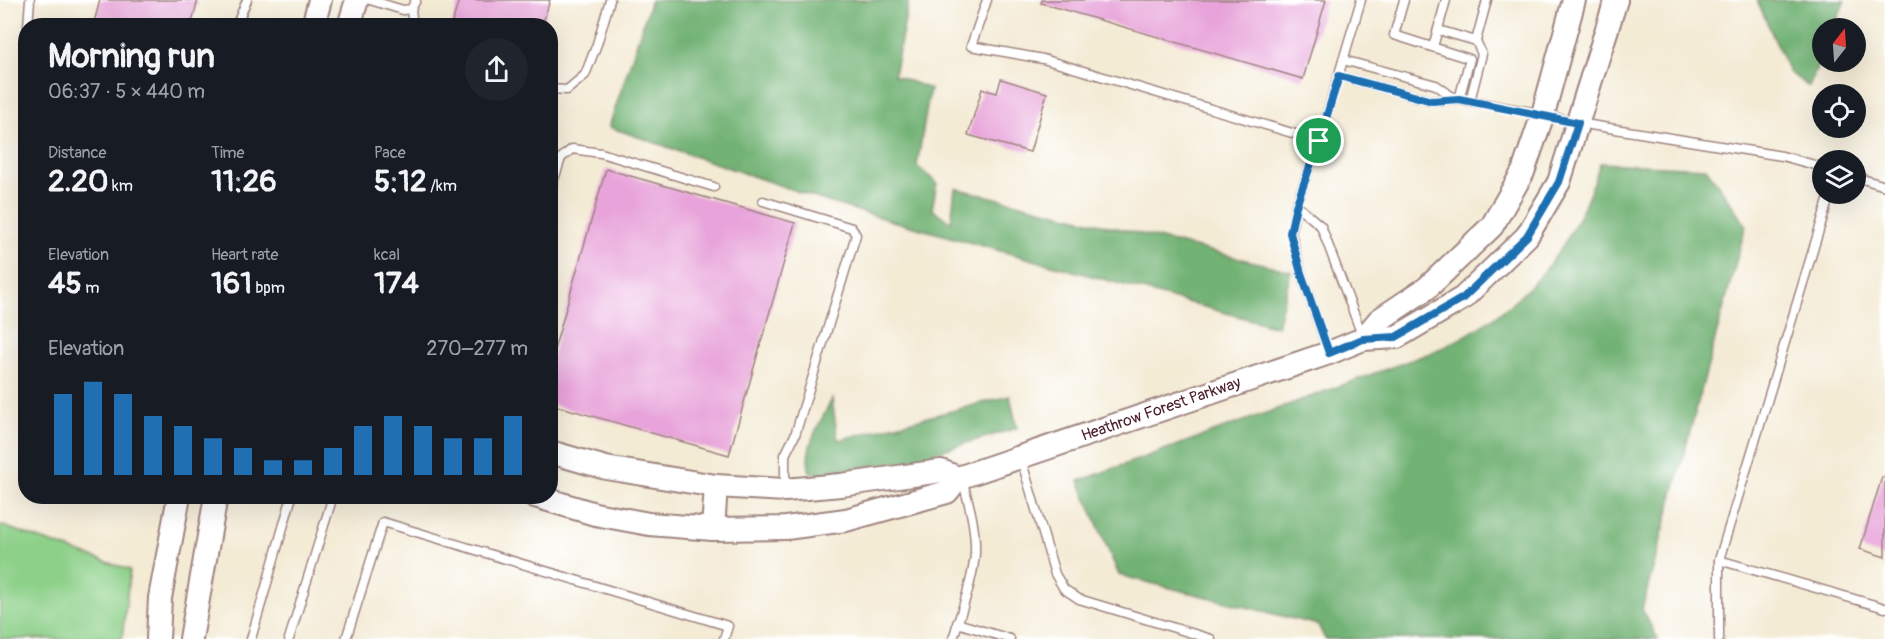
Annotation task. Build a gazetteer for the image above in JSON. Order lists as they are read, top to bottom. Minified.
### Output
{"streets":{"street":["Heathrow Forest Parkway"]},"north":"top","page":{"heading":["Morning run","06:37 · 5 × 440 m"],"stats":[["Distance","2.20 km"],["Time","11:26"],["Pace","5:12 /km"],["Elevation","45 m"],["Heart rate","161 bpm"],["kcal","174"]],"chart":["Elevation","270–277 m"]}}
